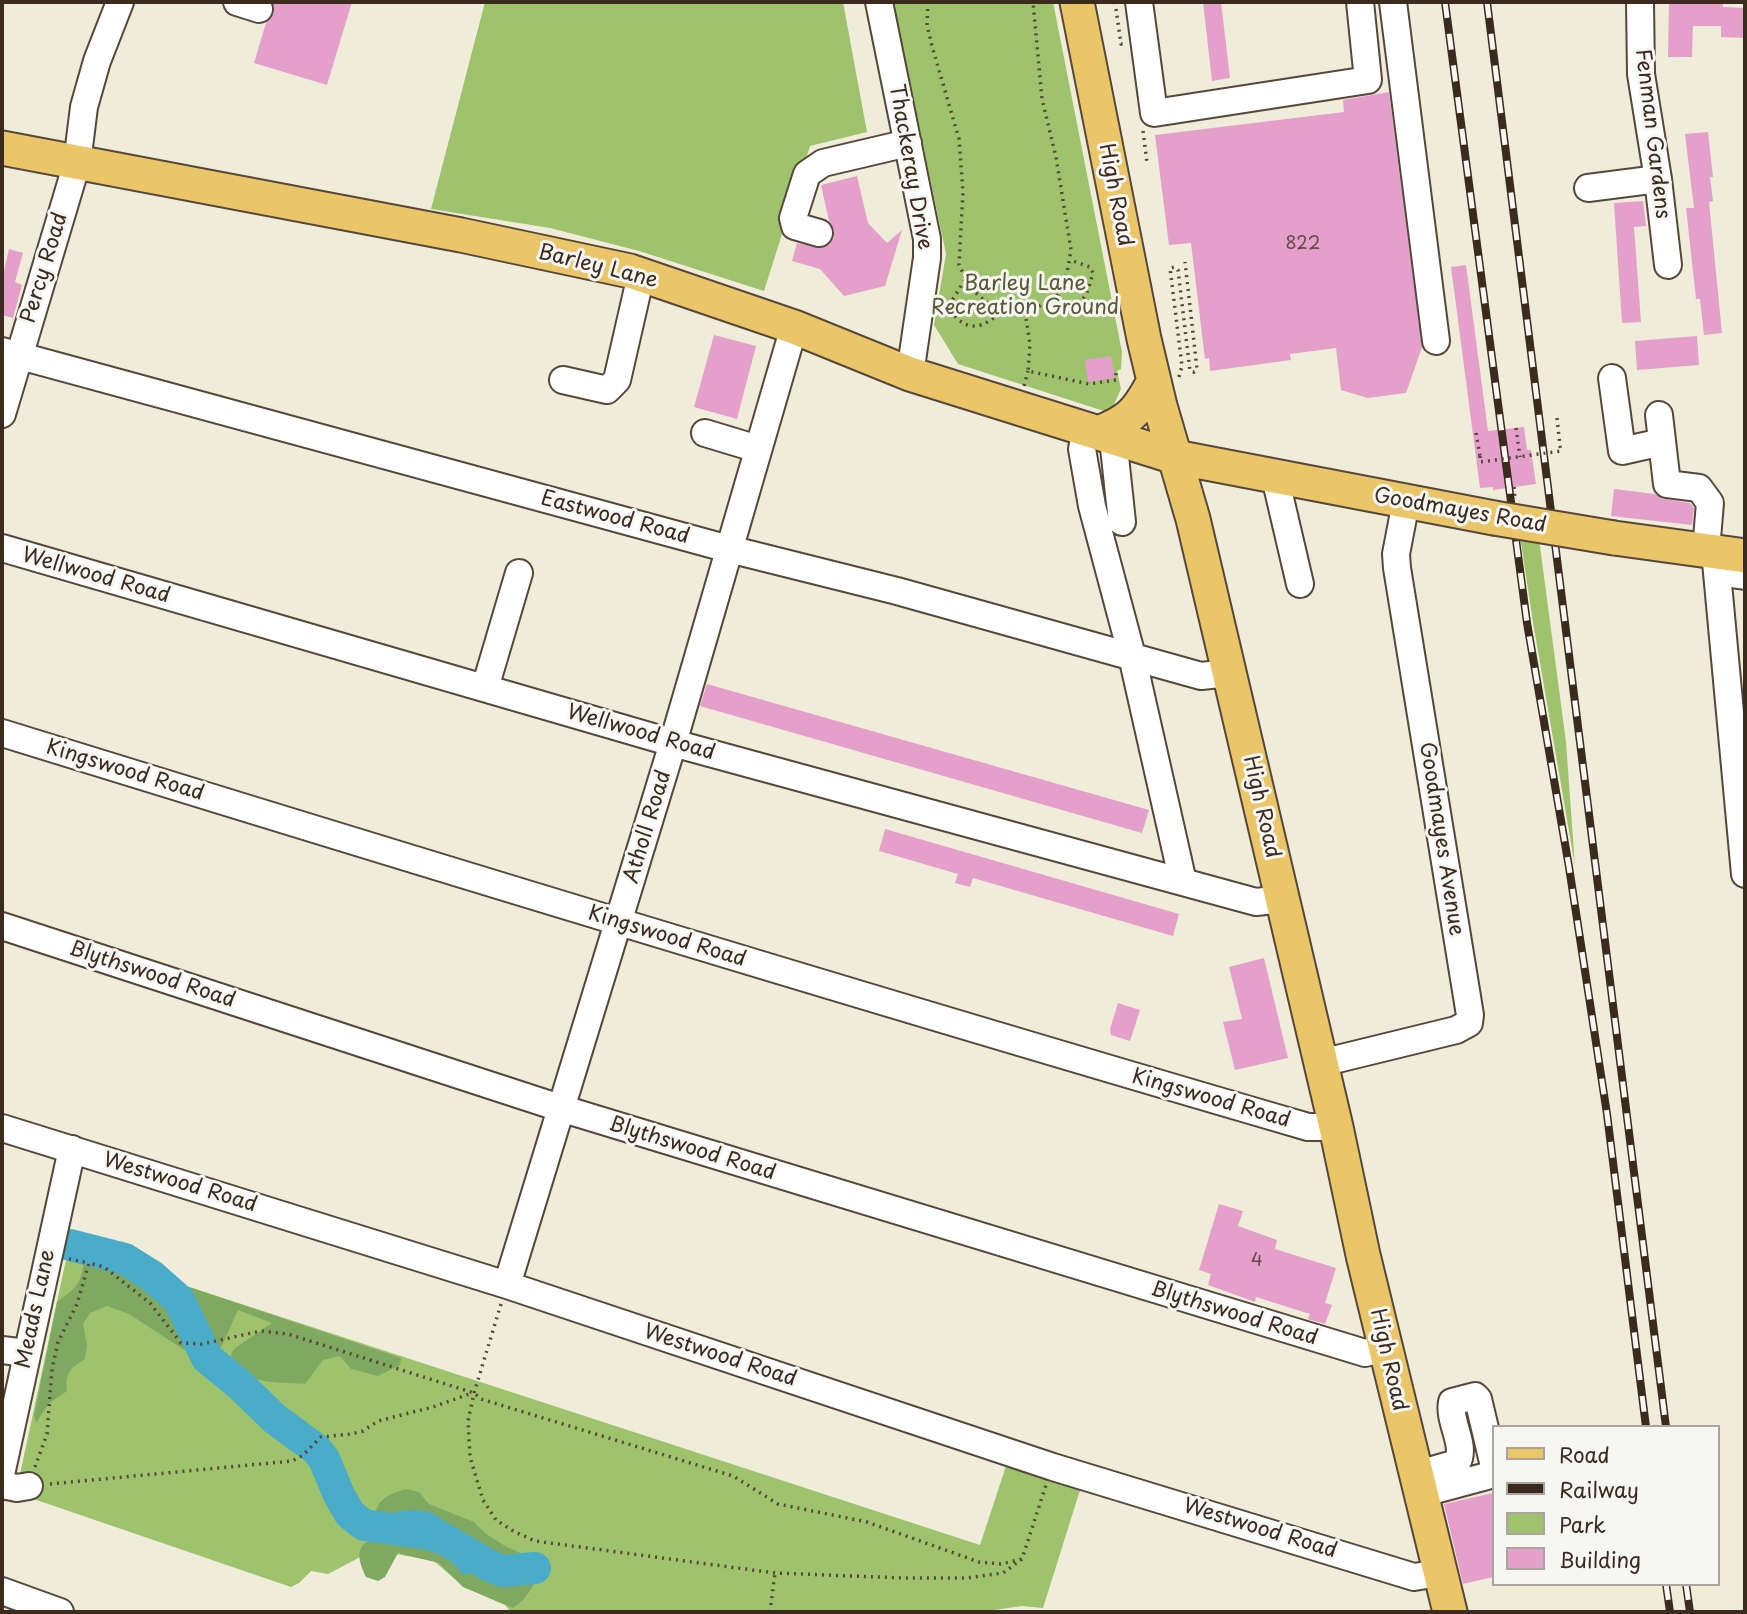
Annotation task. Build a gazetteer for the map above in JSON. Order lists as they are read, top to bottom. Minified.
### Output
{"streets":{"main road":["High Road","Barley Lane","Goodmayes Road"],"street":["Fenman Gardens","Thackeray Drive","Percy Road","Eastwood Road","Wellwood Road","Kingswood Road","Atholl Road","Goodmayes Avenue","Blythswood Road","Westwood Road","Meads Lane"]},"crossings":[["Thackeray Drive","Barley Lane"],["High Road","Barley Lane"],["High Road","Goodmayes Road"],["High Road","Eastwood Road"],["High Road","Wellwood Road"],["High Road","Kingswood Road"],["High Road","Goodmayes Avenue"],["High Road","Blythswood Road"],["High Road","Westwood Road"],["Barley Lane","Percy Road"],["Barley Lane","Goodmayes Road"],["Barley Lane","Atholl Road"],["Percy Road","Eastwood Road"],["Goodmayes Road","Goodmayes Avenue"],["Eastwood Road","Atholl Road"],["Wellwood Road","Atholl Road"],["Kingswood Road","Atholl Road"],["Atholl Road","Blythswood Road"],["Atholl Road","Westwood Road"],["Westwood Road","Meads Lane"]],"parks":["Barley Lane Recreation Ground"],"house_numbers":["822","4"],"legend":["Road","Railway","Park","Building"]}
